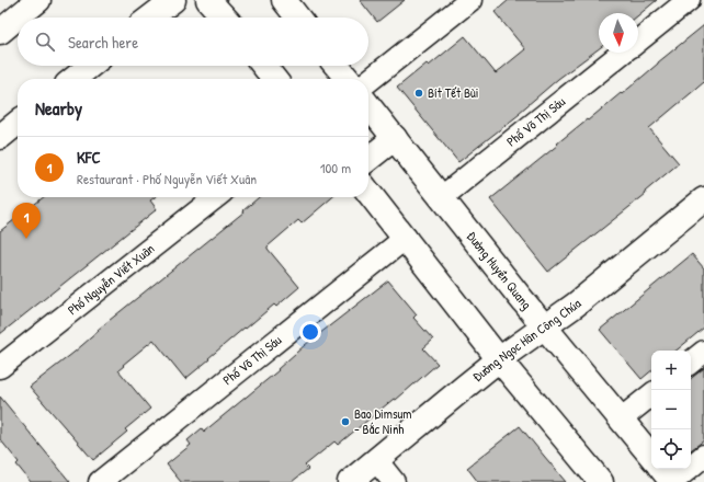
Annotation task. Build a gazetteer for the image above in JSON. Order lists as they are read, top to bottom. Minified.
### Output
{"streets":{"street":["Phố Võ Thị Sáu","Đường Huyền Quang","Phố Nguyễn Viết Xuân","Đường Ngọc Hân Công Chúa"]},"crossings":[["Phố Võ Thị Sáu","Đường Huyền Quang"],["Đường Huyền Quang","Đường Ngọc Hân Công Chúa"]],"places":["Bít Tết Bùi","Bao Dimsum - Bắc Ninh"],"north":"bottom","page":{"search":"Search here","heading":"Nearby","list":[{"mark":"1","name":"KFC","note":"Restaurant · Phố Nguyễn Viết Xuân","value":"100 m"}],"pins":"1","map_buttons":["+","−"]}}
